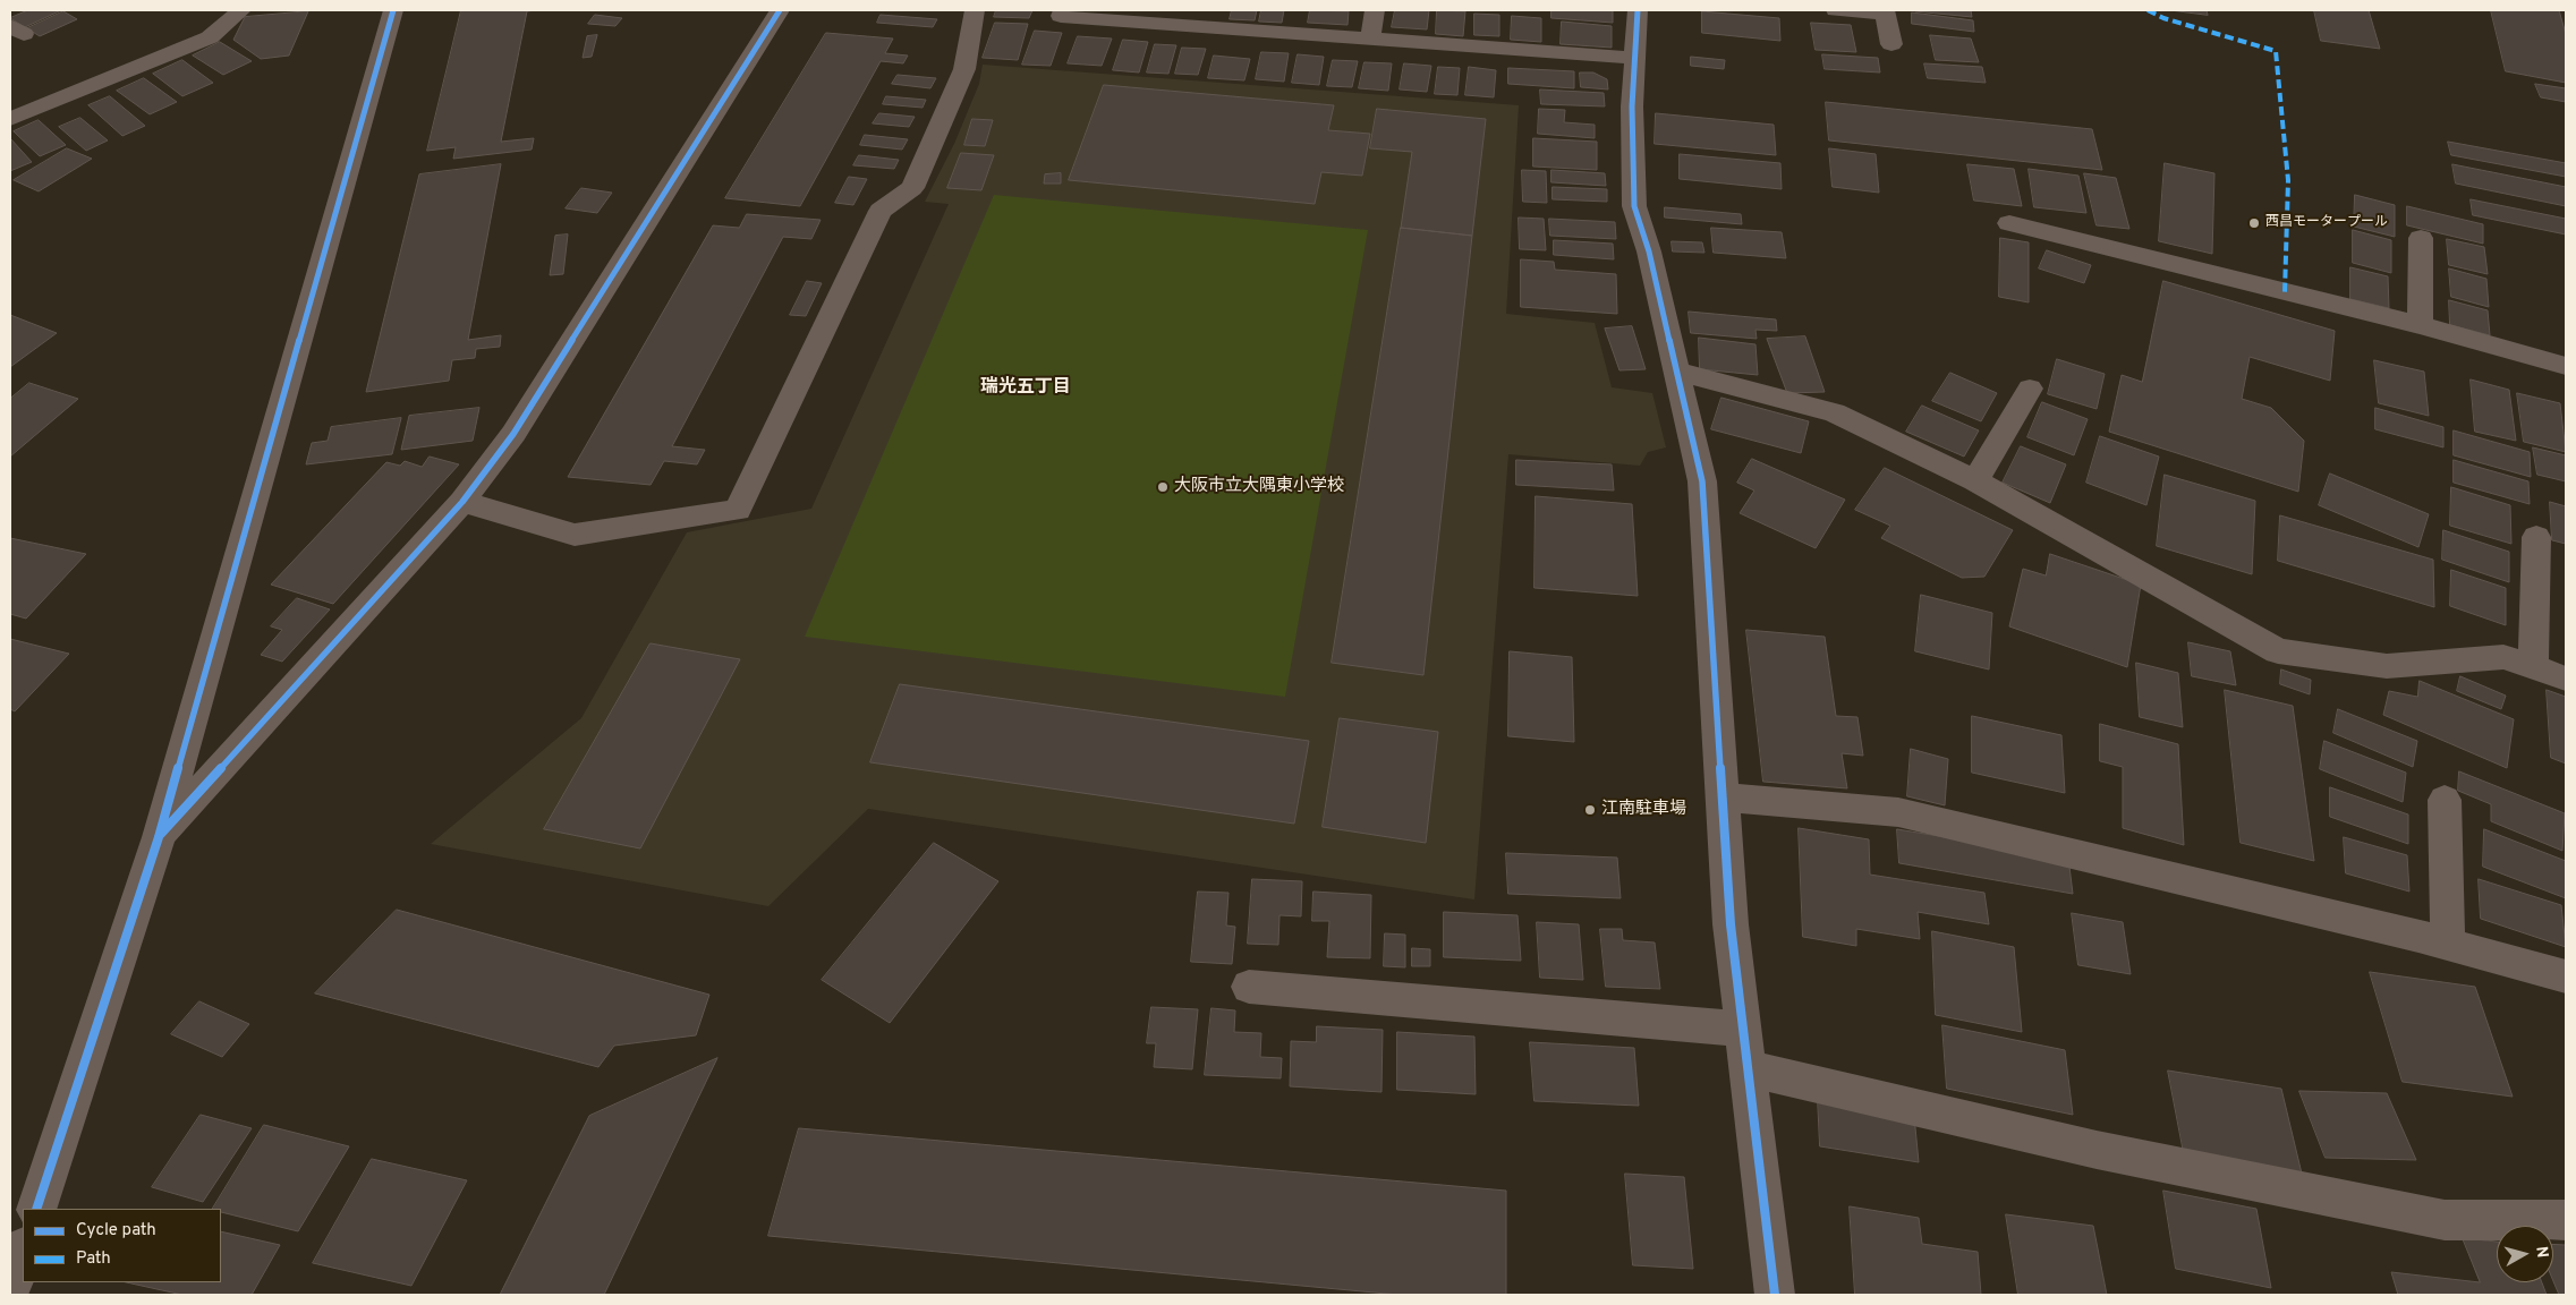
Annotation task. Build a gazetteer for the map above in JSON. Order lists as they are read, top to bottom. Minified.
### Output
{"districts":["瑞光五丁目"],"places":["西昌モータープール","大阪市立大隅東小学校","江南駐車場"],"legend":["Cycle path","Path"],"north":"right"}
